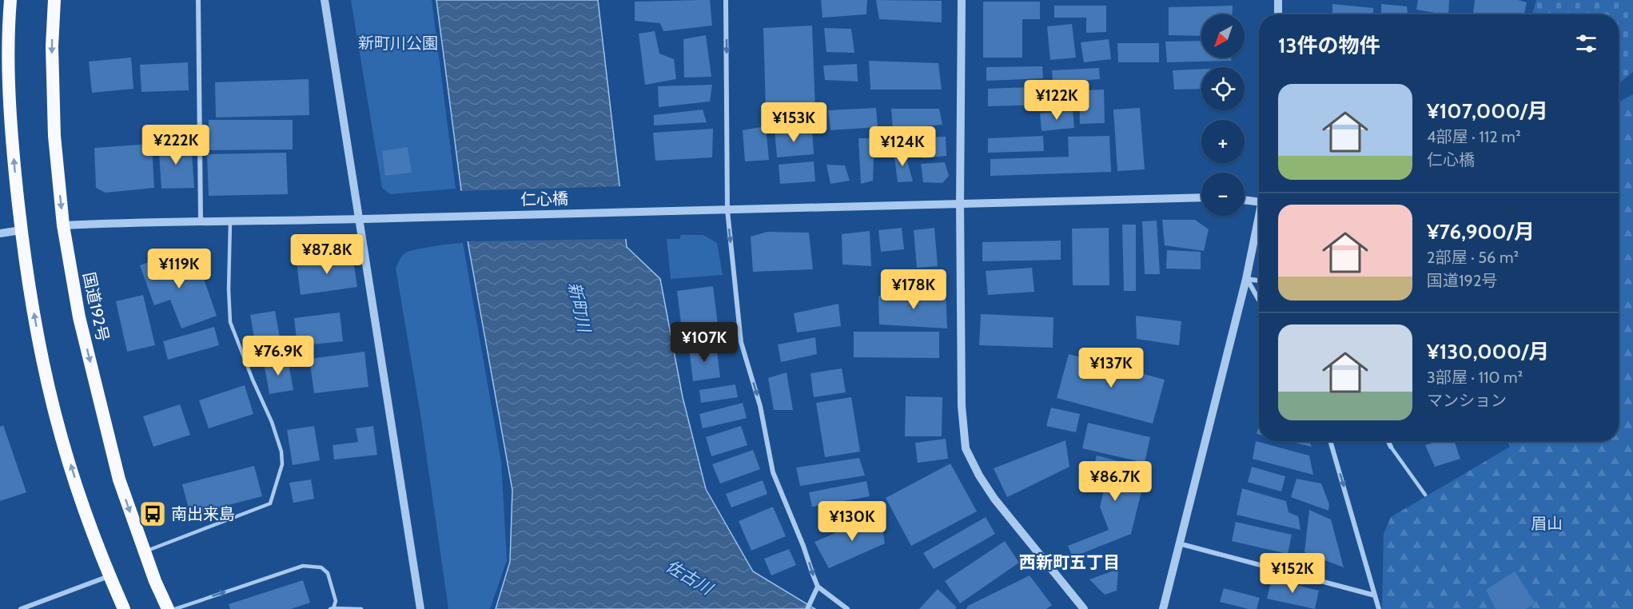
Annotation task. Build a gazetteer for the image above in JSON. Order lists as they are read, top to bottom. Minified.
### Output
{"streets":{"highway":["国道192号"],"street":["仁心橋"]},"crossings":[["仁心橋","国道192号"]],"districts":["西新町五丁目"],"water":["新町川","佐古川"],"parks":["新町川公園","眉山"],"places":{"bus stop":["南出来島"]},"north":"bottom left","page":{"map_buttons":["+","−"],"heading":"13件の物件","list":[{"name":"¥107,000/月","note":"4部屋 · 112 m² · 仁心橋"},{"name":"¥76,900/月","note":"2部屋 · 56 m² · 国道192号"},{"name":"¥130,000/月","note":"3部屋 · 110 m² · マンション"}],"price":["¥122K","¥153K","¥222K","¥124K","¥87.8K","¥119K","¥178K","¥107K","¥76.9K","¥137K","¥86.7K","¥130K","¥152K"]}}
